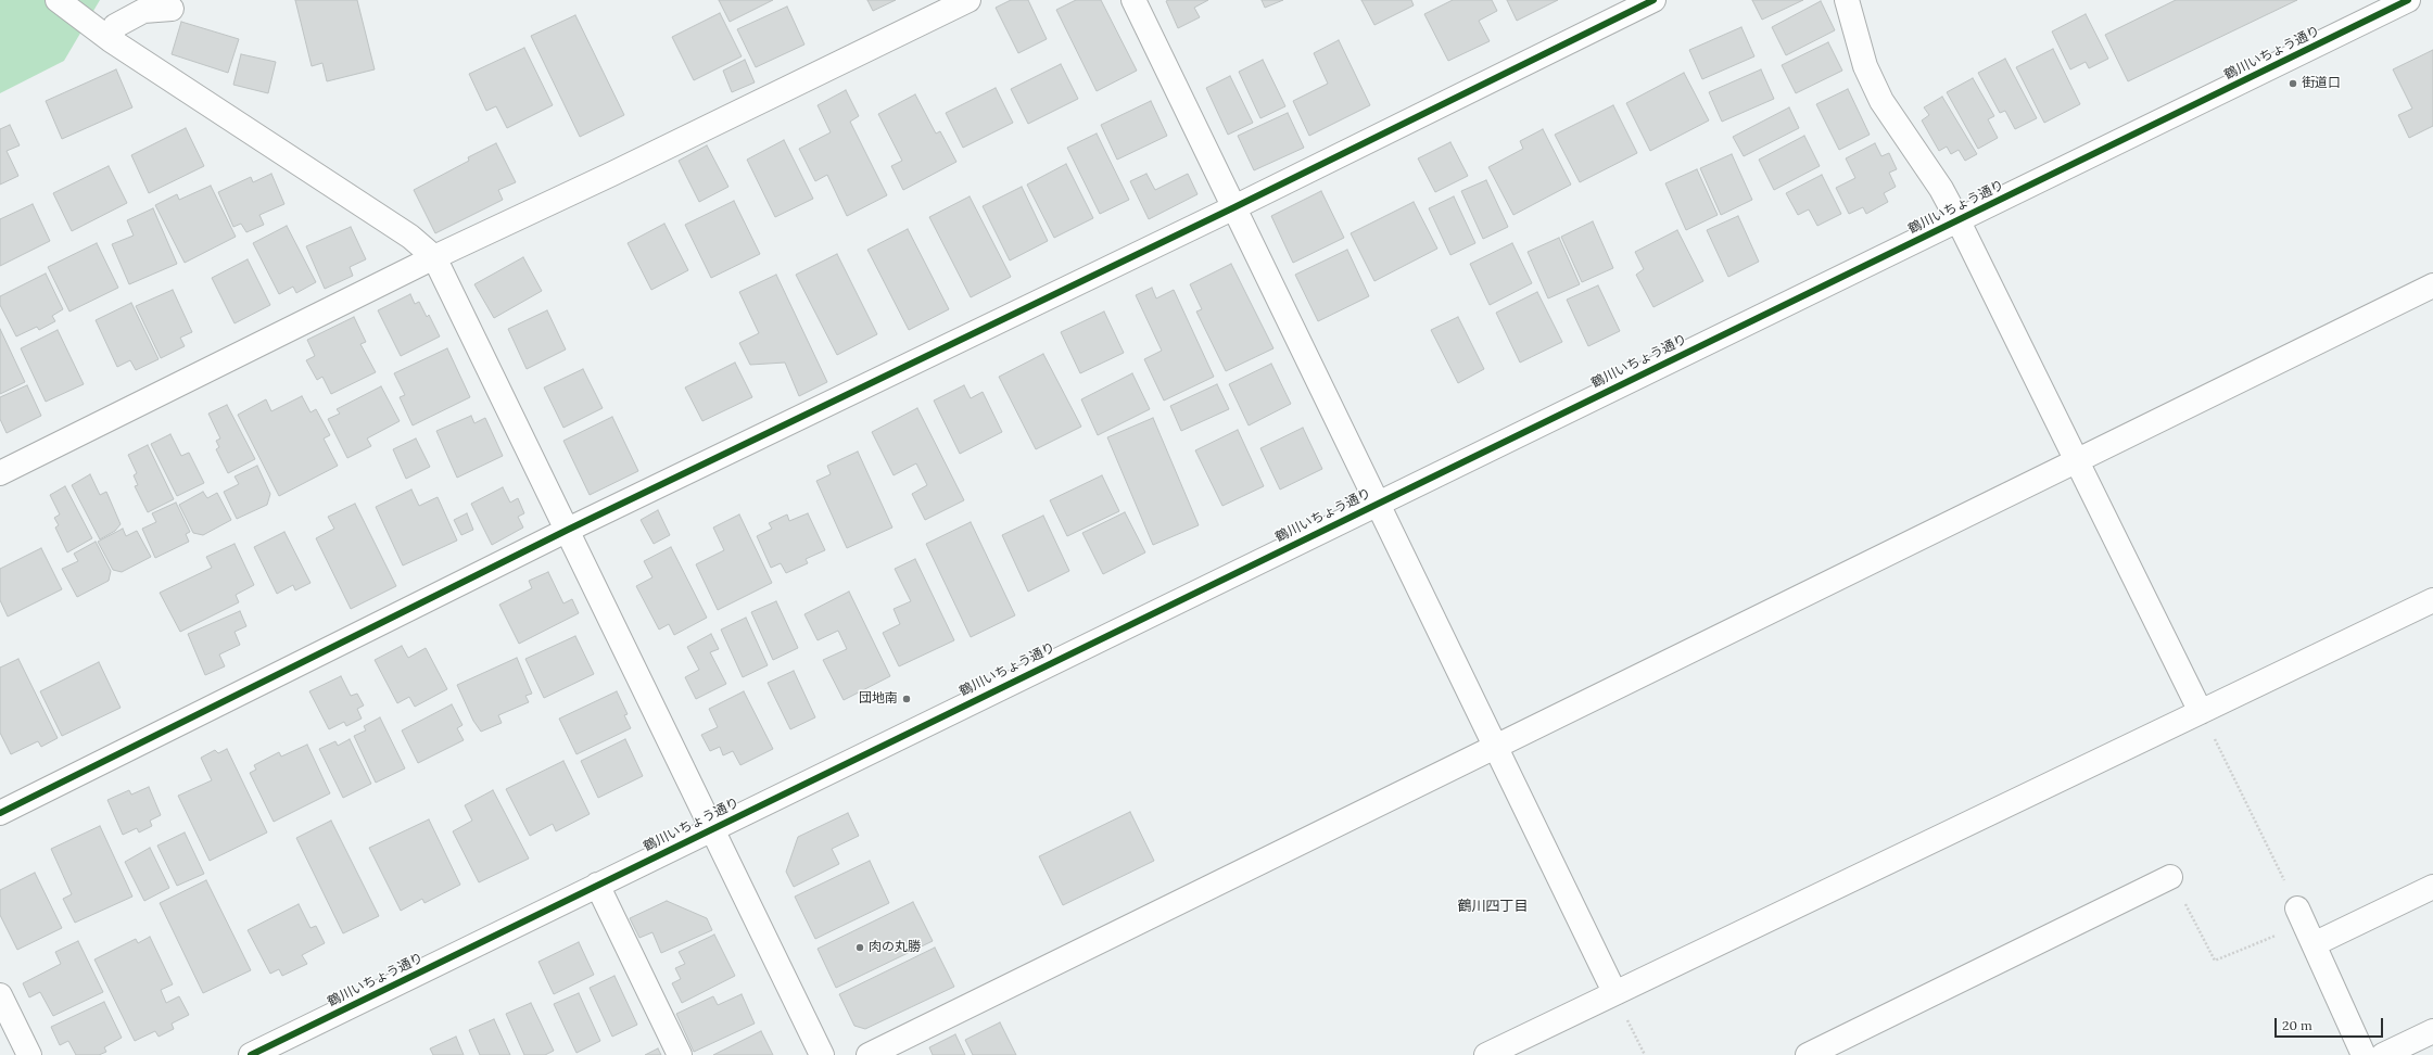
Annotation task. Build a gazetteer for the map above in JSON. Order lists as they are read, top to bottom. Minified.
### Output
{"streets":{"street":["鶴川いちょう通り"]},"districts":["鶴川四丁目"],"places":["街道口","団地南","肉の丸勝"],"scale_bar":"20 m"}
